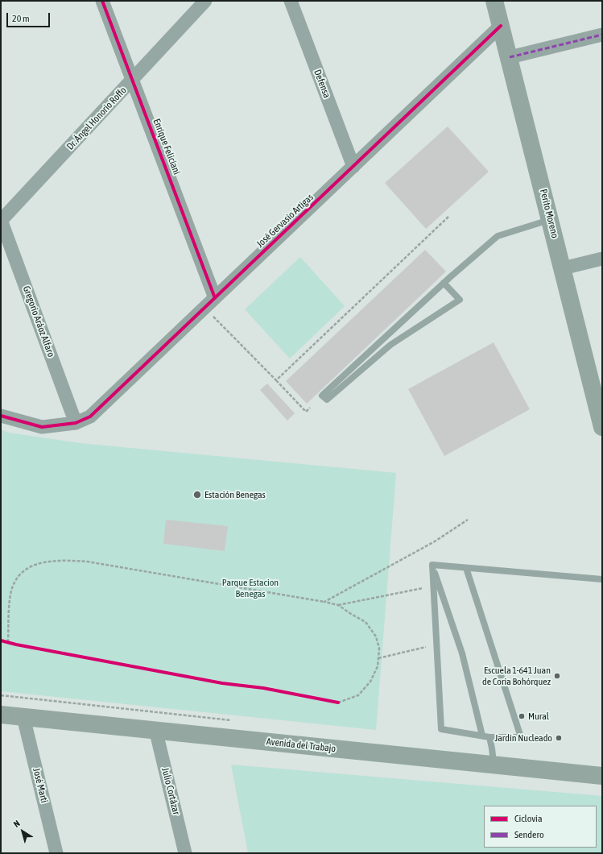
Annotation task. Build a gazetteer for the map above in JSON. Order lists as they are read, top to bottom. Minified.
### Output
{"streets":{"main road":["Perito Moreno","Avenida del Trabajo"],"street":["Defensa","Dr. Ángel Honorio Roffo","Enrique Feliciani","José Gervasio Artigas","Gregorio Aráoz Alfaro","José Marti","Julio Cortázar"]},"crossings":[["Defensa","José Gervasio Artigas"],["Dr. Ángel Honorio Roffo","Enrique Feliciani"],["Dr. Ángel Honorio Roffo","Gregorio Aráoz Alfaro"],["Enrique Feliciani","José Gervasio Artigas"],["Perito Moreno","José Gervasio Artigas"],["José Gervasio Artigas","Gregorio Aráoz Alfaro"],["Avenida del Trabajo","José Marti"],["Avenida del Trabajo","Julio Cortázar"]],"parks":["Parque Estacion Benegas"],"places":["Estación Benegas","Escuela 1-641 Juan de Coria Bohórquez","Mural","Jardín Nucleado"],"legend":["Ciclovía","Sendero"],"scale_bar":"20 m","north":"top left"}
